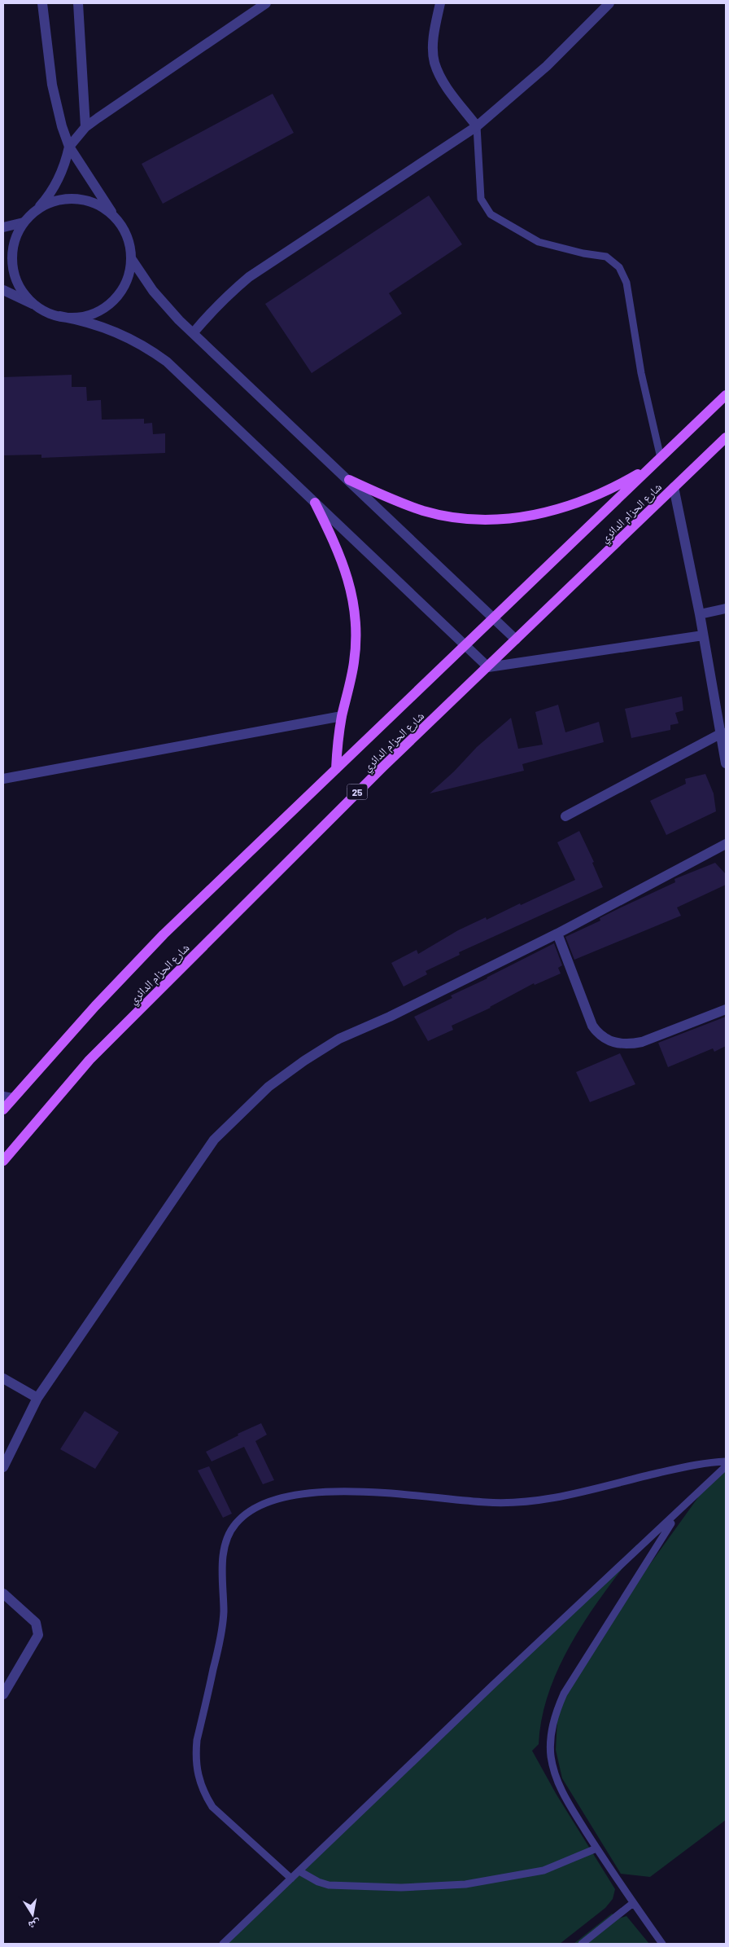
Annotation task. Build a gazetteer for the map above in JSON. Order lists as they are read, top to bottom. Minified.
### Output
{"streets":{"main road":["شارع الحزام الدائري","25"]},"north":"bottom"}
